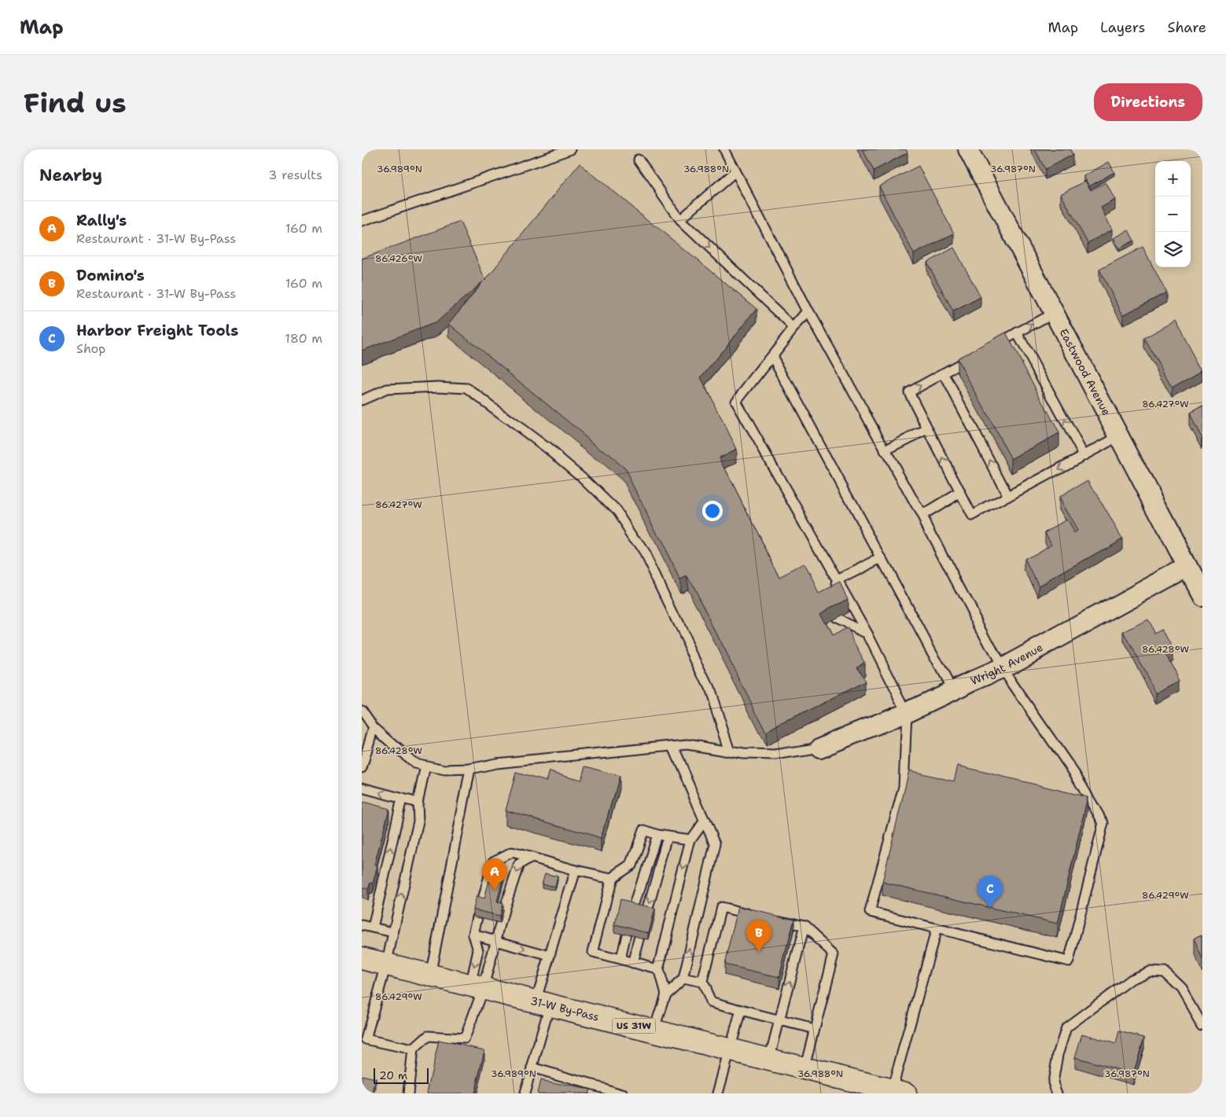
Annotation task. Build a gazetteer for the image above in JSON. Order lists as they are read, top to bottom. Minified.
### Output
{"streets":{"main road":["31-W By-Pass","US 31W"],"street":["Eastwood Avenue","Wright Avenue"]},"crossings":[["Eastwood Avenue","Wright Avenue"]],"scale_bar":"20 m","page":{"header":"Map","nav":["Map","Layers","Share"],"buttons":"Directions","title":"Find us","heading":["Nearby","3 results"],"map_buttons":["+","−"],"list":[{"mark":"A","name":"Rally's","note":"Restaurant · 31-W By-Pass","value":"160 m"},{"mark":"B","name":"Domino's","note":"Restaurant · 31-W By-Pass","value":"160 m"},{"mark":"C","name":"Harbor Freight Tools","note":"Shop","value":"180 m"}],"pins":["A","C","B"],"scale":"20 m"},"coordinates":["36.989°N","36.988°N","36.987°N","86.426°W","86.427°W","86.428°W","86.429°W"]}
